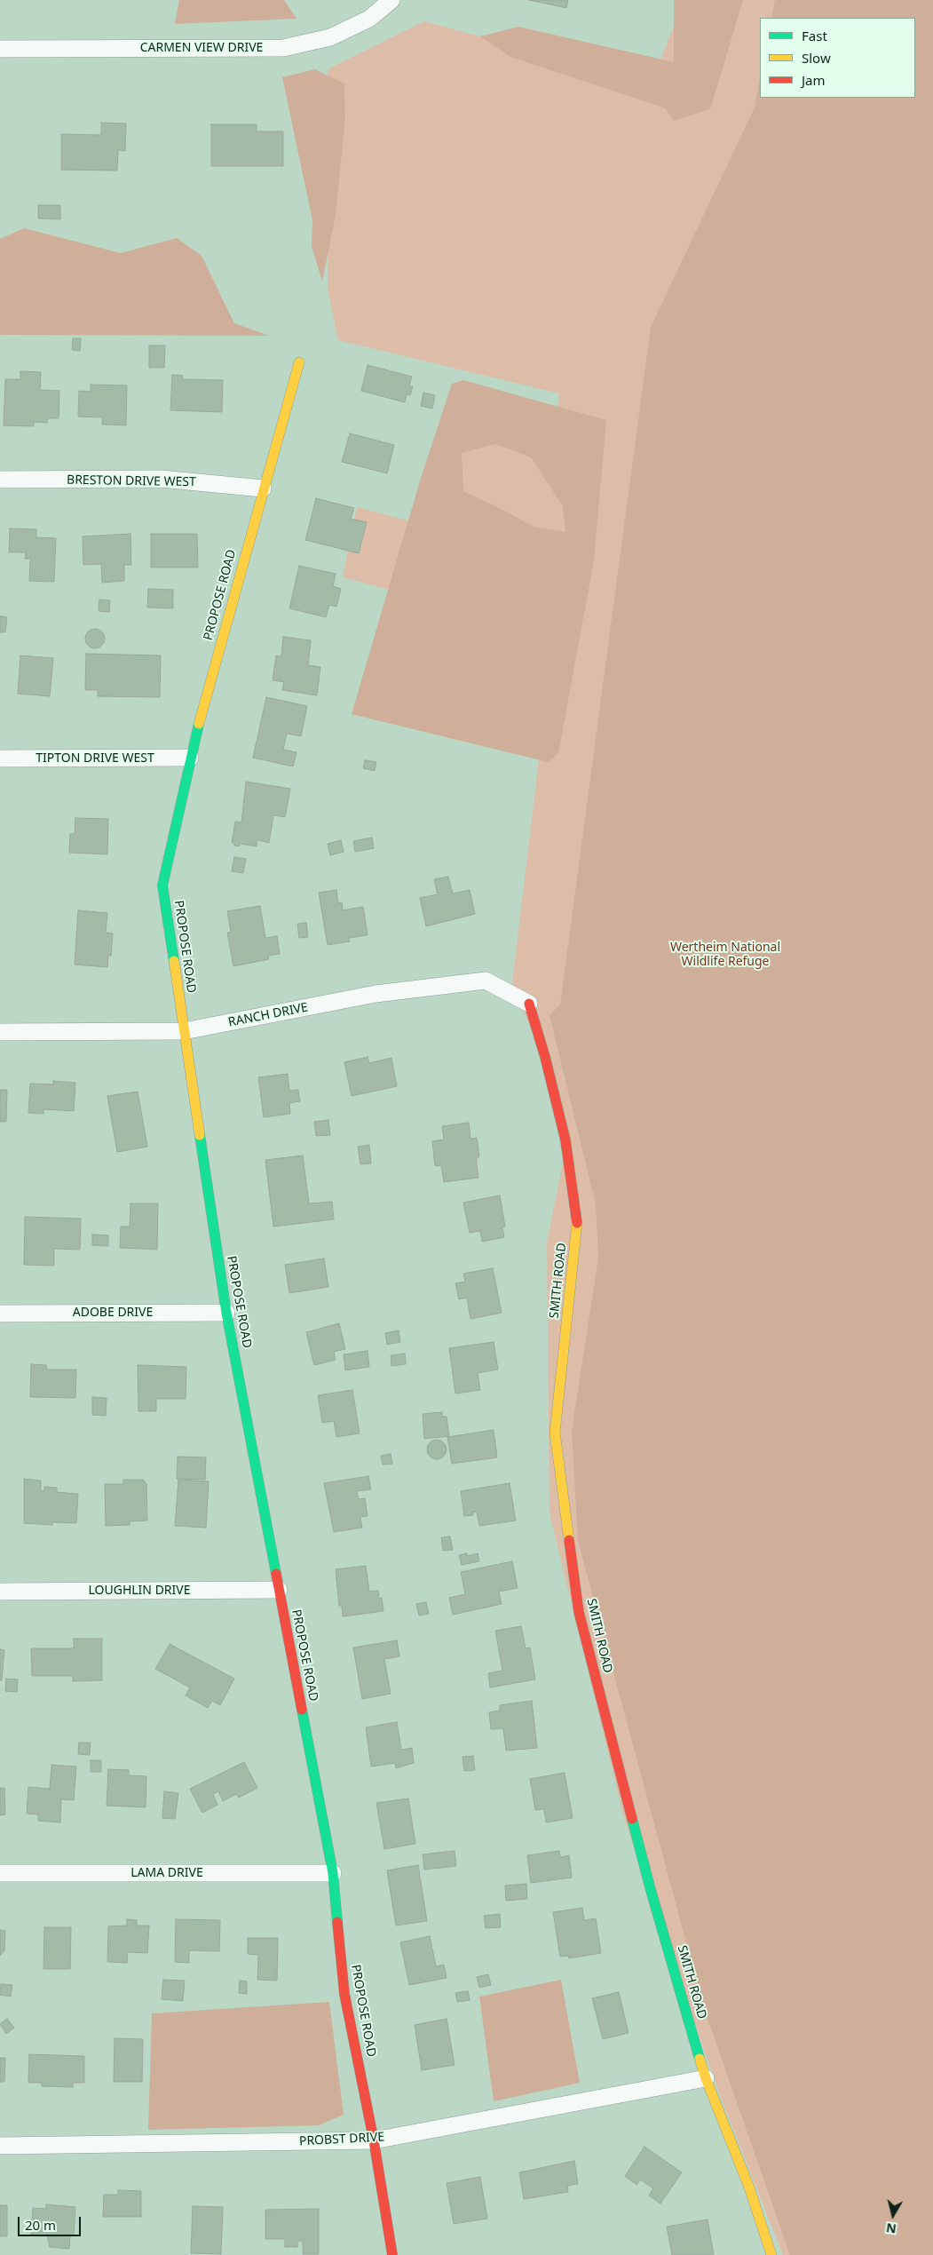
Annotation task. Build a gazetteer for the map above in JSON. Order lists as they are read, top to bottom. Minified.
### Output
{"streets":{"street":["CARMEN VIEW DRIVE","BRESTON DRIVE WEST","PROPOSE ROAD","TIPTON DRIVE WEST","RANCH DRIVE","SMITH ROAD","ADOBE DRIVE","LOUGHLIN DRIVE","LAMA DRIVE","PROBST DRIVE"]},"crossings":[["BRESTON DRIVE WEST","PROPOSE ROAD"],["PROPOSE ROAD","TIPTON DRIVE WEST"],["PROPOSE ROAD","RANCH DRIVE"],["PROPOSE ROAD","ADOBE DRIVE"],["PROPOSE ROAD","LOUGHLIN DRIVE"],["PROPOSE ROAD","LAMA DRIVE"],["PROPOSE ROAD","PROBST DRIVE"],["RANCH DRIVE","SMITH ROAD"],["SMITH ROAD","PROBST DRIVE"]],"parks":["Wertheim National Wildlife Refuge"],"legend":["Fast","Slow","Jam"],"scale_bar":"20 m","north":"bottom"}
